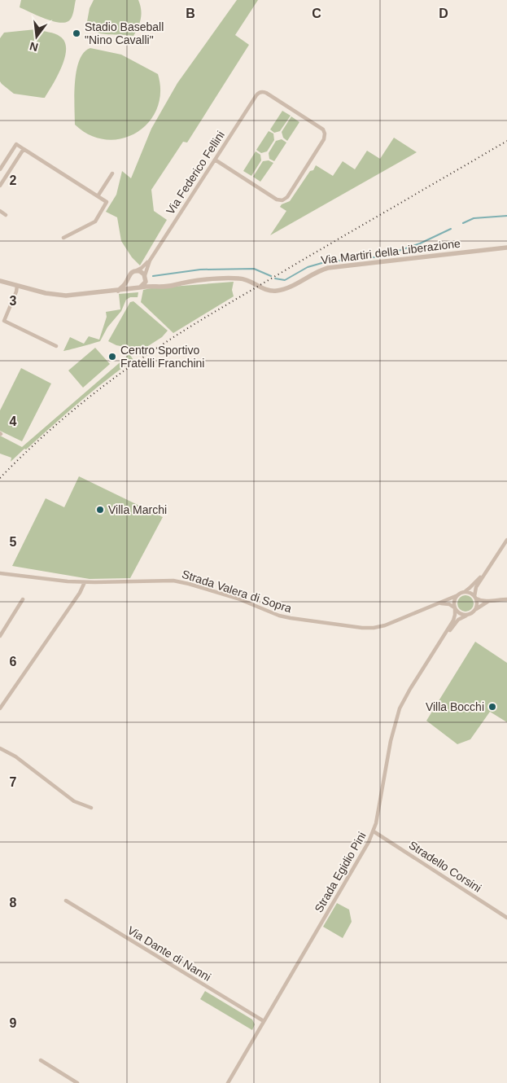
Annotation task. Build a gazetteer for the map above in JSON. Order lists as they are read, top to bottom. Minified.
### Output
{"streets":{"street":["Via Federico Fellini","Via Martiri della Liberazione","Strada Valera di Sopra","Stradello Corsini","Strada Egidio Pini","Via Dante di Nanni"]},"crossings":[["Strada Valera di Sopra","Strada Egidio Pini"],["Stradello Corsini","Strada Egidio Pini"],["Strada Egidio Pini","Via Dante di Nanni"]],"places":["Stadio Baseball \"Nino Cavalli\"","Centro Sportivo Fratelli Franchini","Villa Marchi","Villa Bocchi"],"north":"bottom","grid":{"columns":["B","C","D"],"rows":["2","3","4","5","6","7","8","9"]}}
